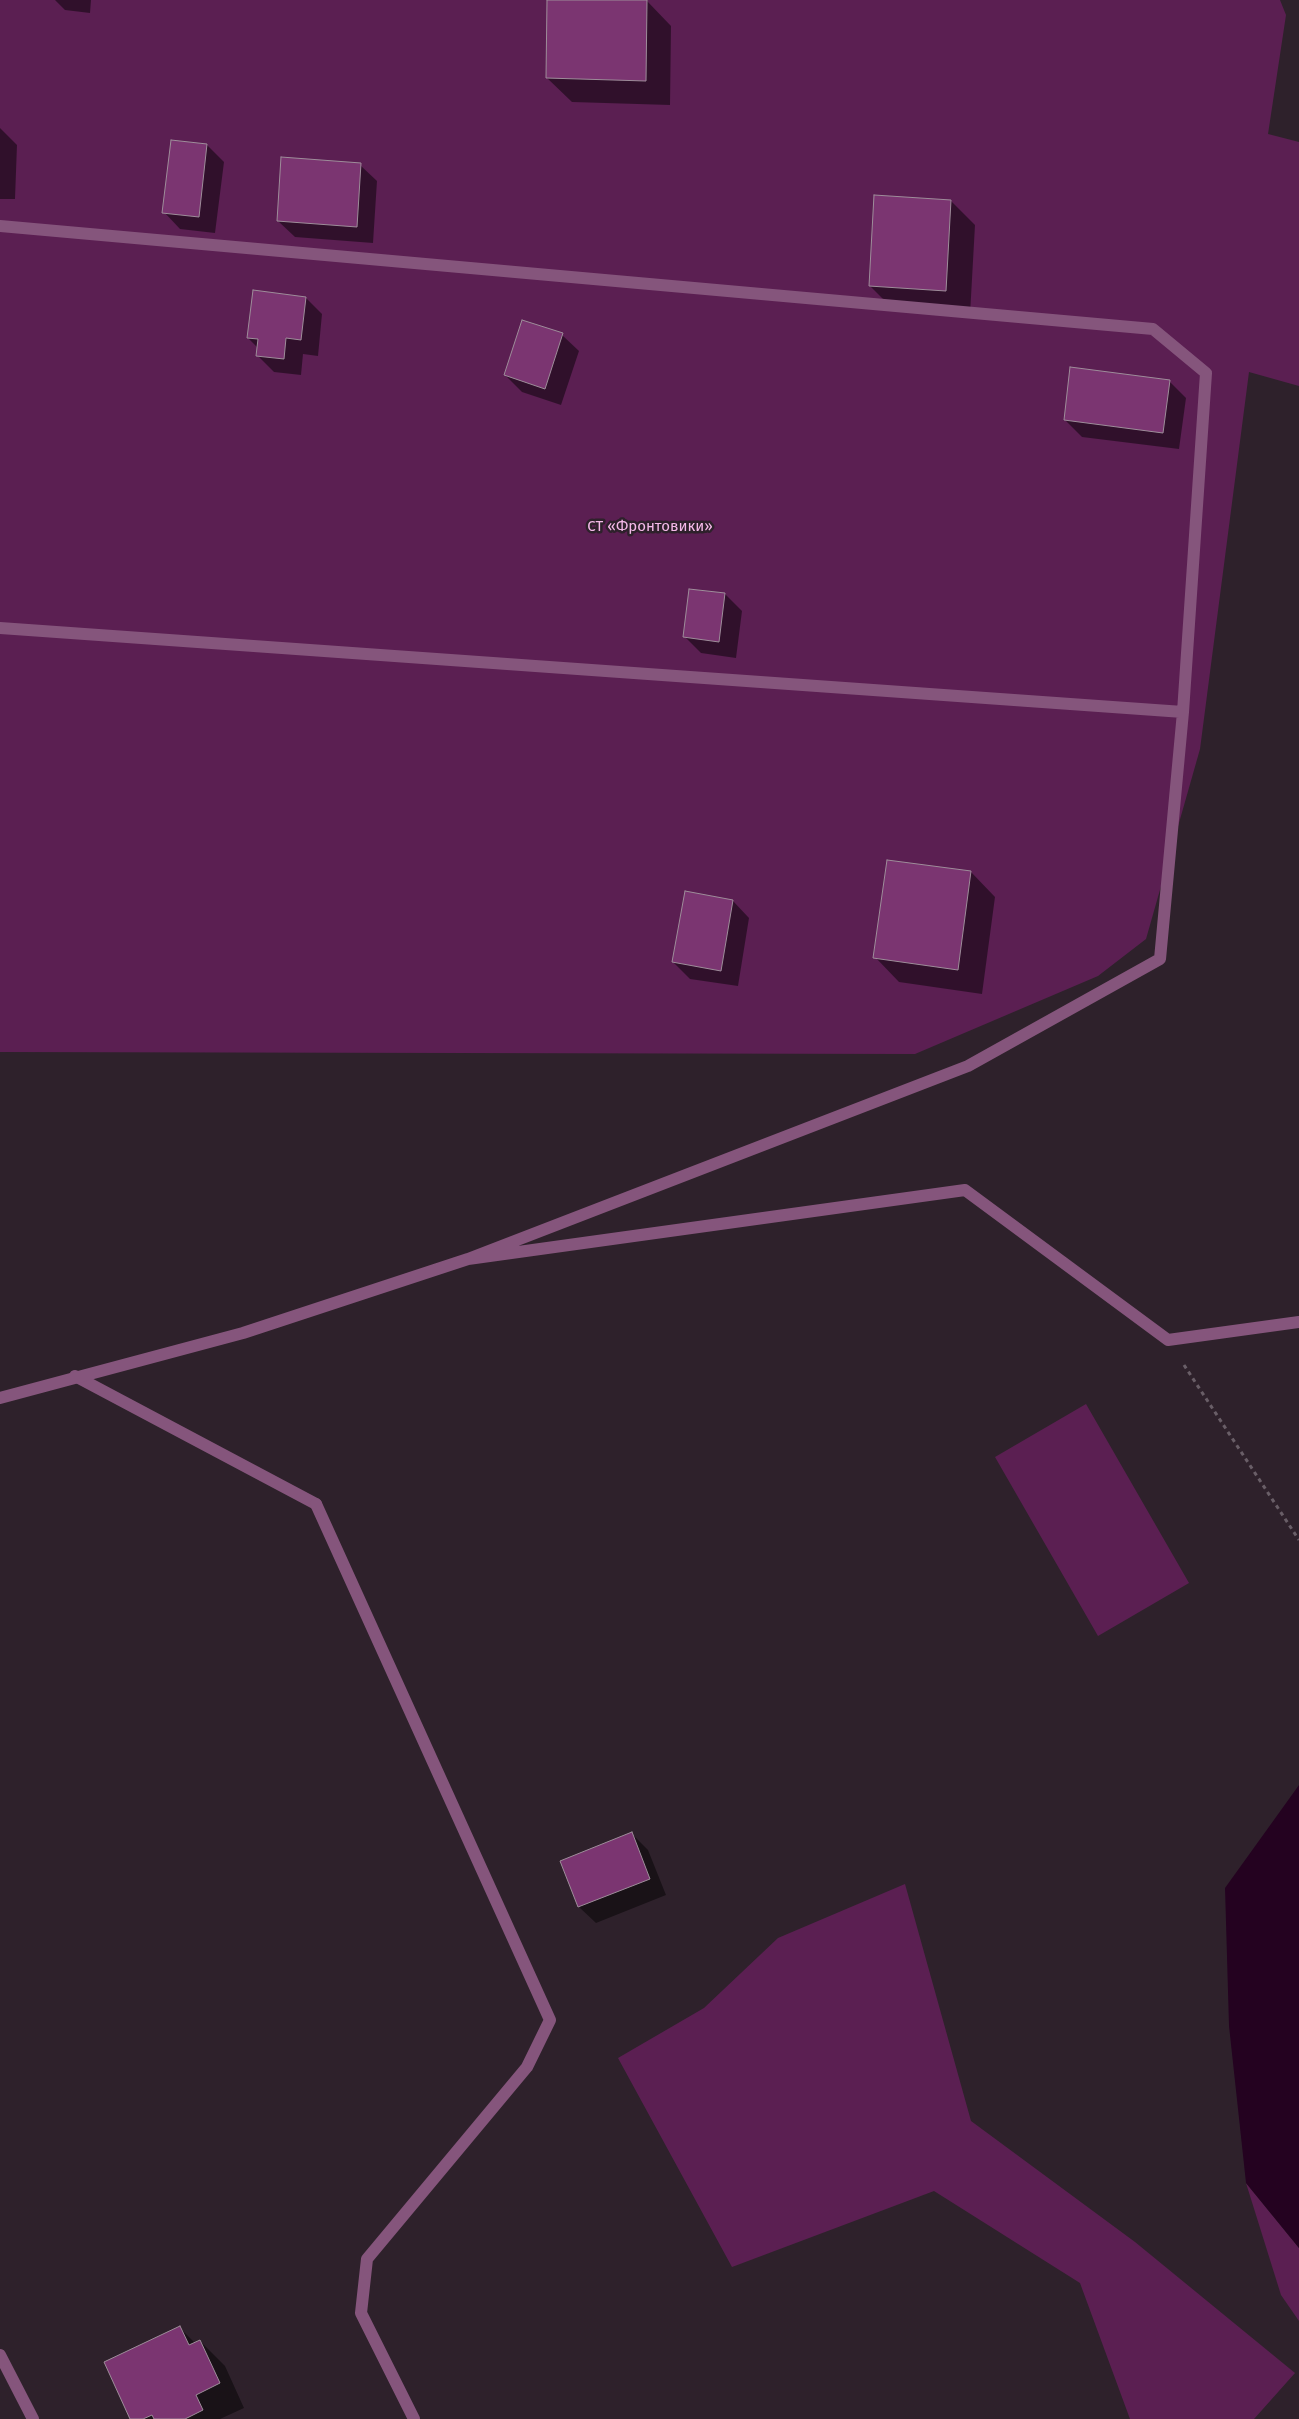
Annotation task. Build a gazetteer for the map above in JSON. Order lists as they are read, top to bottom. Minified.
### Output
{"parks":["СТ «Фронтовики»"]}
